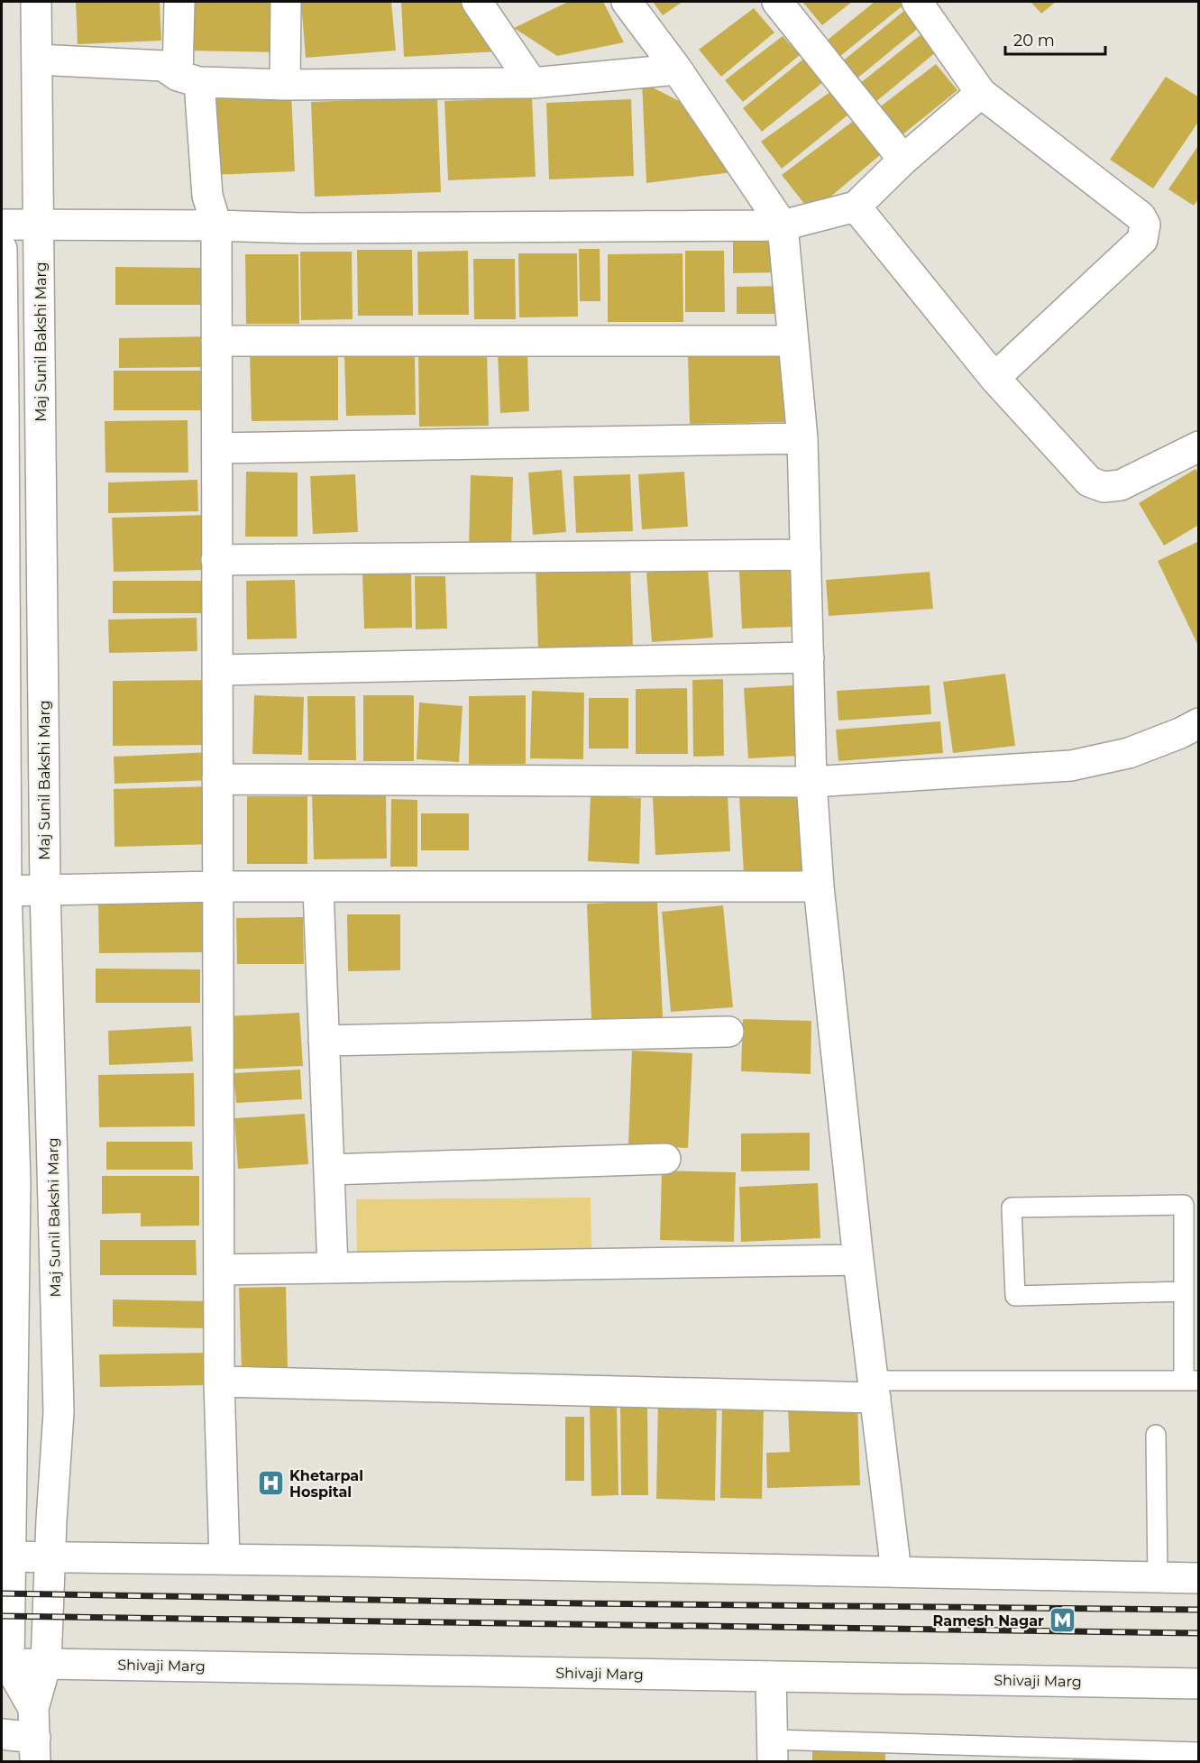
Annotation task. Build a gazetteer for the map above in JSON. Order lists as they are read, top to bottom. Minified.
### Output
{"streets":{"street":["Maj Sunil Bakshi Marg","Shivaji Marg"]},"crossings":[["Maj Sunil Bakshi Marg","Shivaji Marg"]],"places":{"hospital":["Khetarpal Hospital"],"metro station":["Ramesh Nagar"]},"scale_bar":"20 m"}
